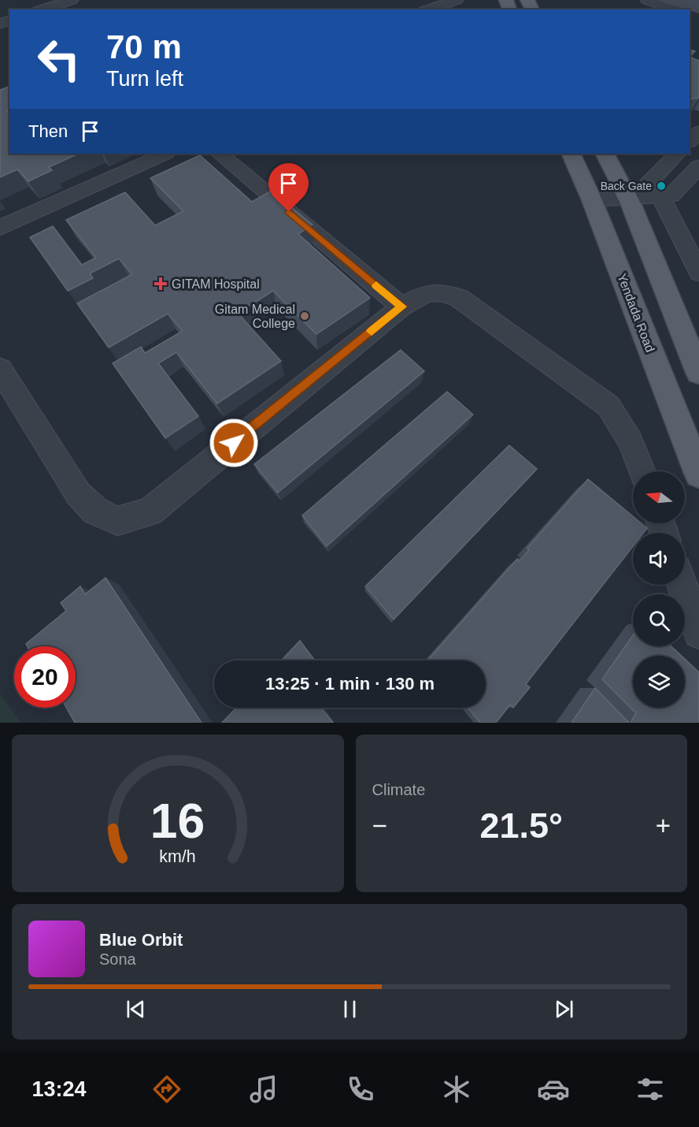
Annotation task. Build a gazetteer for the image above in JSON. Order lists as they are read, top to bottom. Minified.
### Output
{"streets":{"main road":["Yendada Road"]},"places":{"other":["Back Gate","Gitam Medical College"],"health":["GITAM Hospital"]},"north":"left","page":{"turn":["70 m","Turn left"],"then":"Then","limit":"20","trip":"13:25 · 1 min · 130 m","tile":"Climate","heat":["−","21.5°","+"],"song":["Blue Orbit","Sona"],"tabs":"13:24","gauge":["16","km/h"]}}
